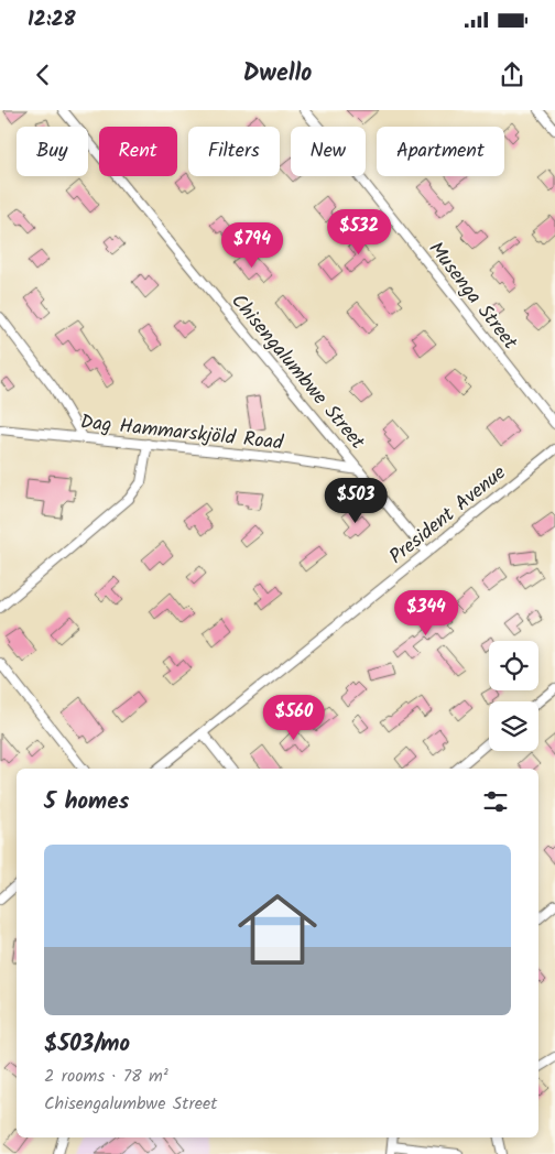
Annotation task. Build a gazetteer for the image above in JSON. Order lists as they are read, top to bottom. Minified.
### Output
{"streets":{"street":["Musenga Street","Chisengalumbwe Street","Dag Hammarskjöld Road","President Avenue"]},"crossings":[["Chisengalumbwe Street","President Avenue"]],"page":{"status":"12:28","header":"Dwello","chip":["Buy","Rent","Filters","New","Apartment"],"price":["$532","$794","$503","$344","$560"],"heading":"5 homes","list":[{"name":"$503/mo","note":"2 rooms · 78 m² · Chisengalumbwe Street"}]}}
